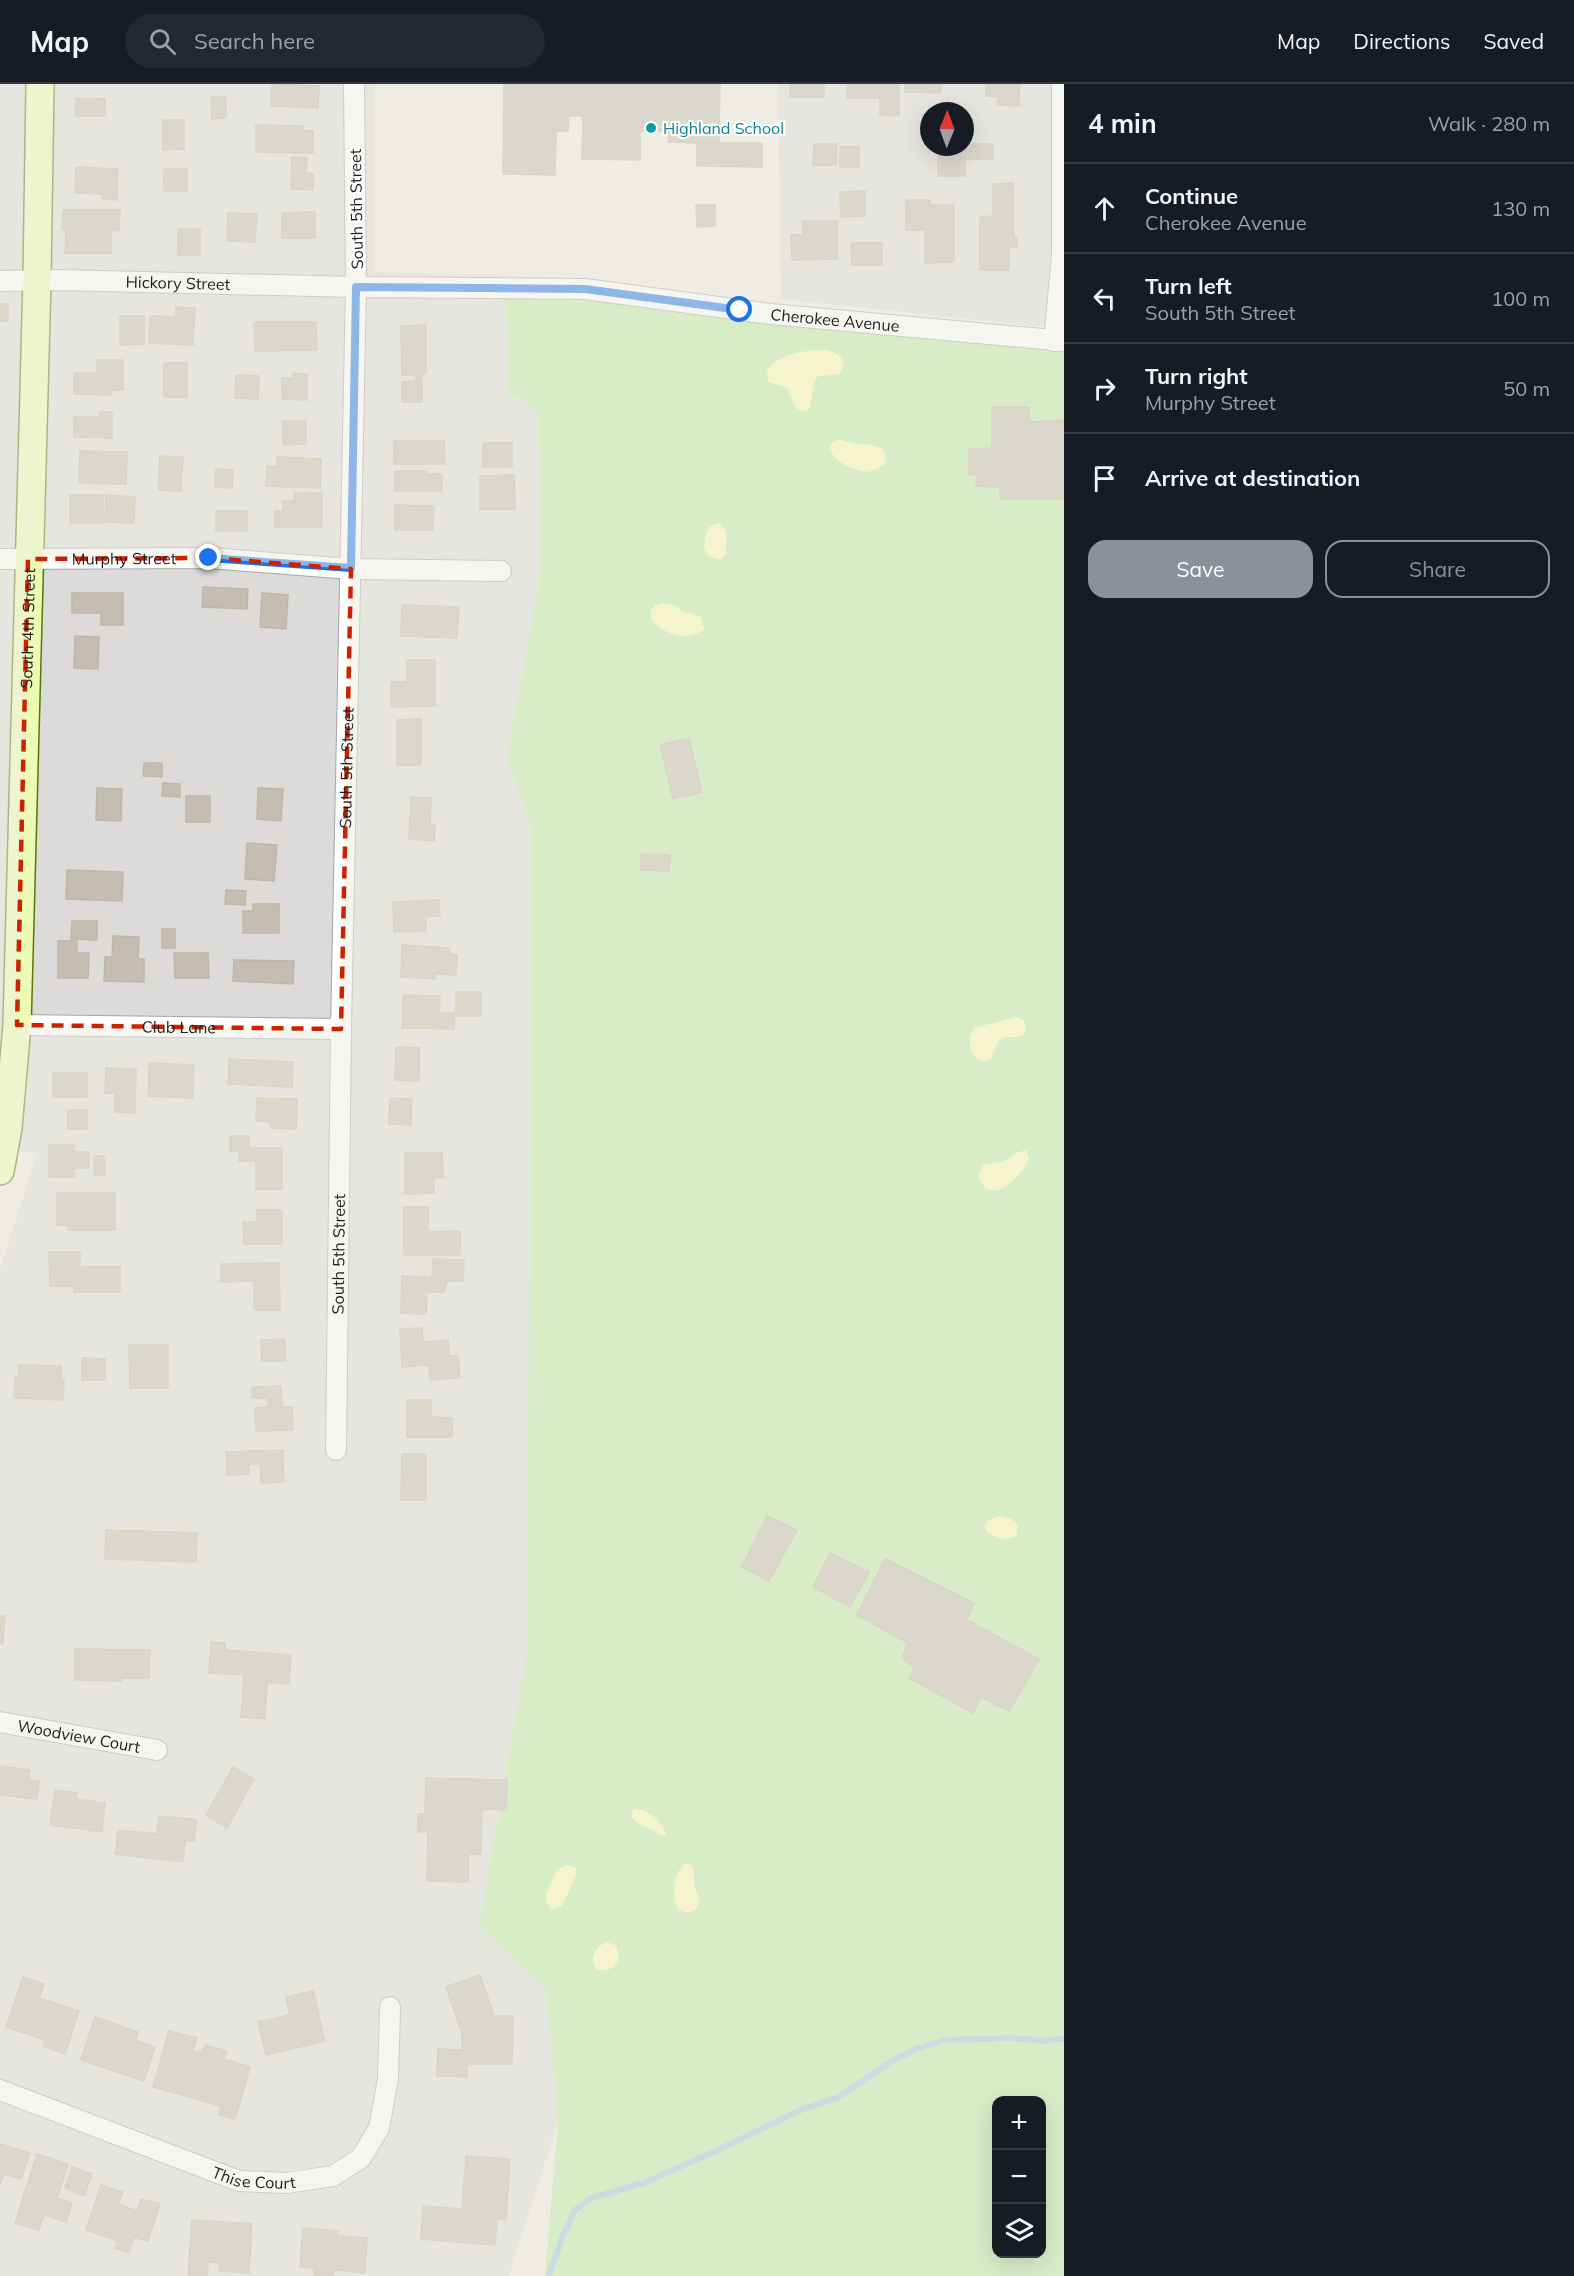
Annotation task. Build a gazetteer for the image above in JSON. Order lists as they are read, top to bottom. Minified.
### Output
{"streets":{"main road":["South 4th Street"],"street":["South 5th Street","Hickory Street","Cherokee Avenue","Murphy Street","Club Lane","Woodview Court","Thise Court"]},"crossings":[["South 5th Street","Hickory Street"],["South 5th Street","Cherokee Avenue"],["South 5th Street","Murphy Street"],["South 5th Street","Club Lane"],["Hickory Street","Cherokee Avenue"],["Hickory Street","South 4th Street"],["Murphy Street","South 4th Street"],["South 4th Street","Club Lane"]],"places":["Highland School"],"north":"top","page":{"header":"Map","search":"Search here","nav":["Map","Directions","Saved"],"heading":["4 min","Walk · 280 m"],"list":[["Continue","Cherokee Avenue","130 m"],["Turn left","South 5th Street","100 m"],["Turn right","Murphy Street","50 m"],"Arrive at destination"],"buttons":["Save","Share"],"map_buttons":["+","−"]}}
